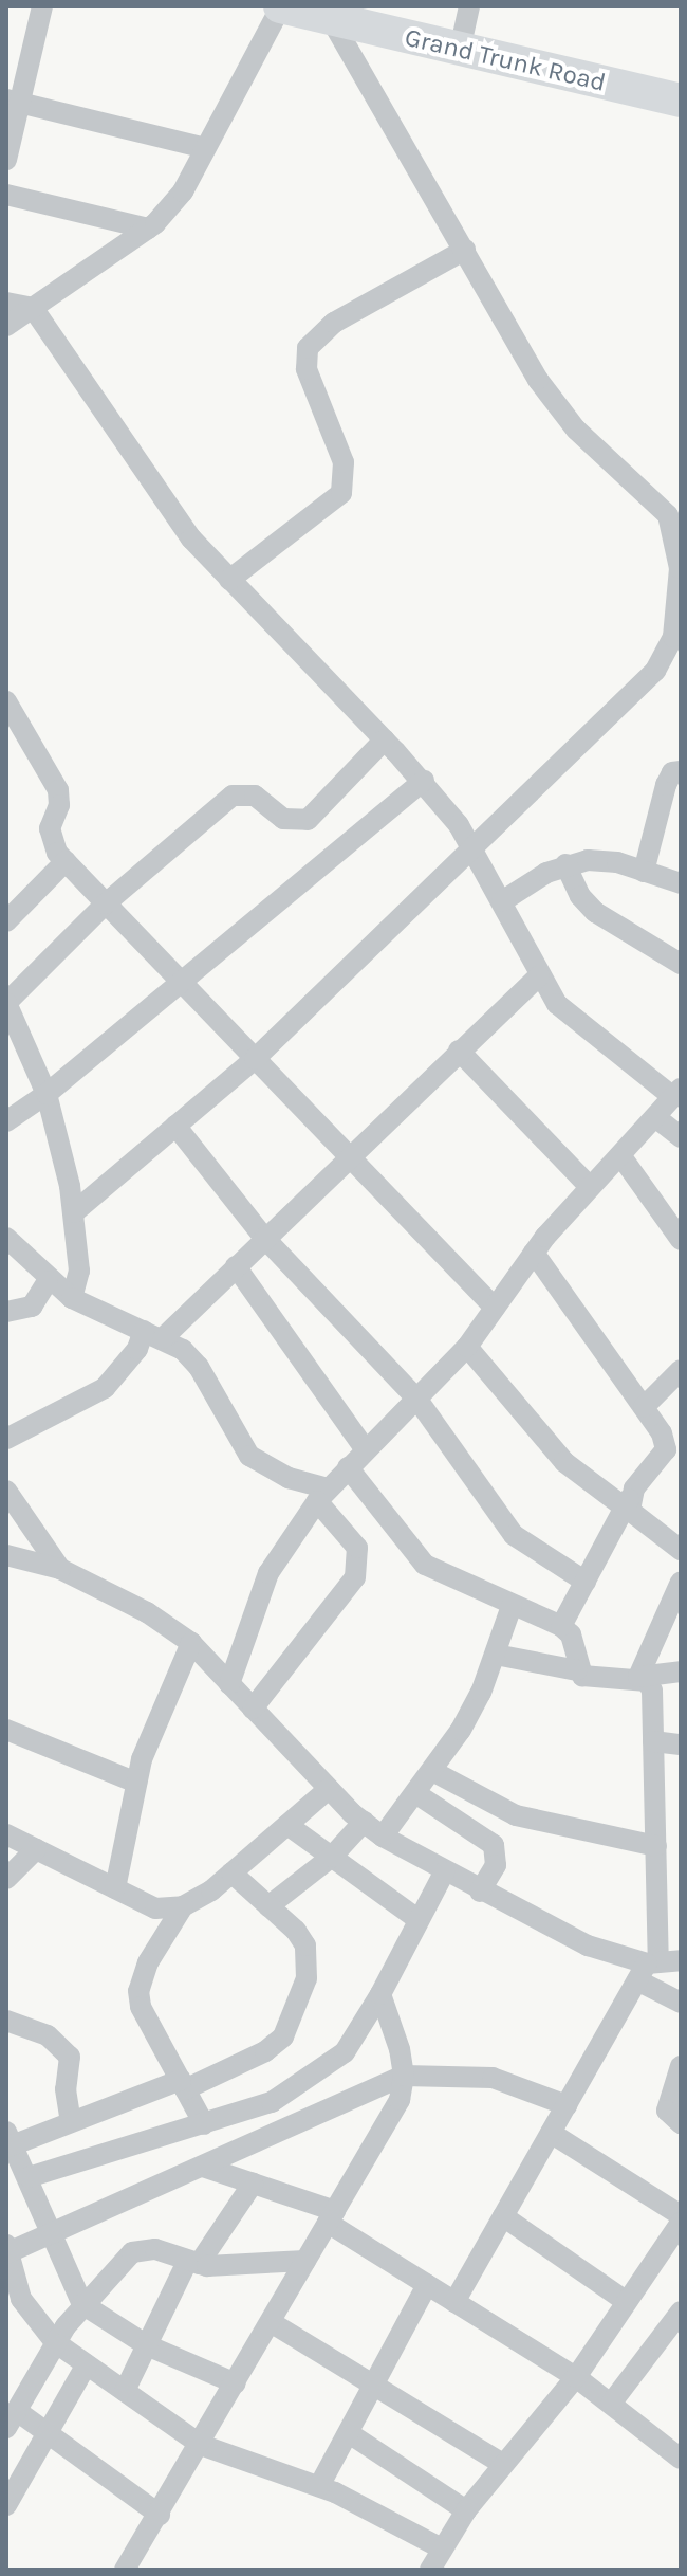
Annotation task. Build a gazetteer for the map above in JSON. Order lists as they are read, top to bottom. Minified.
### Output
{"streets":{"main road":["Grand Trunk Road"]}}
